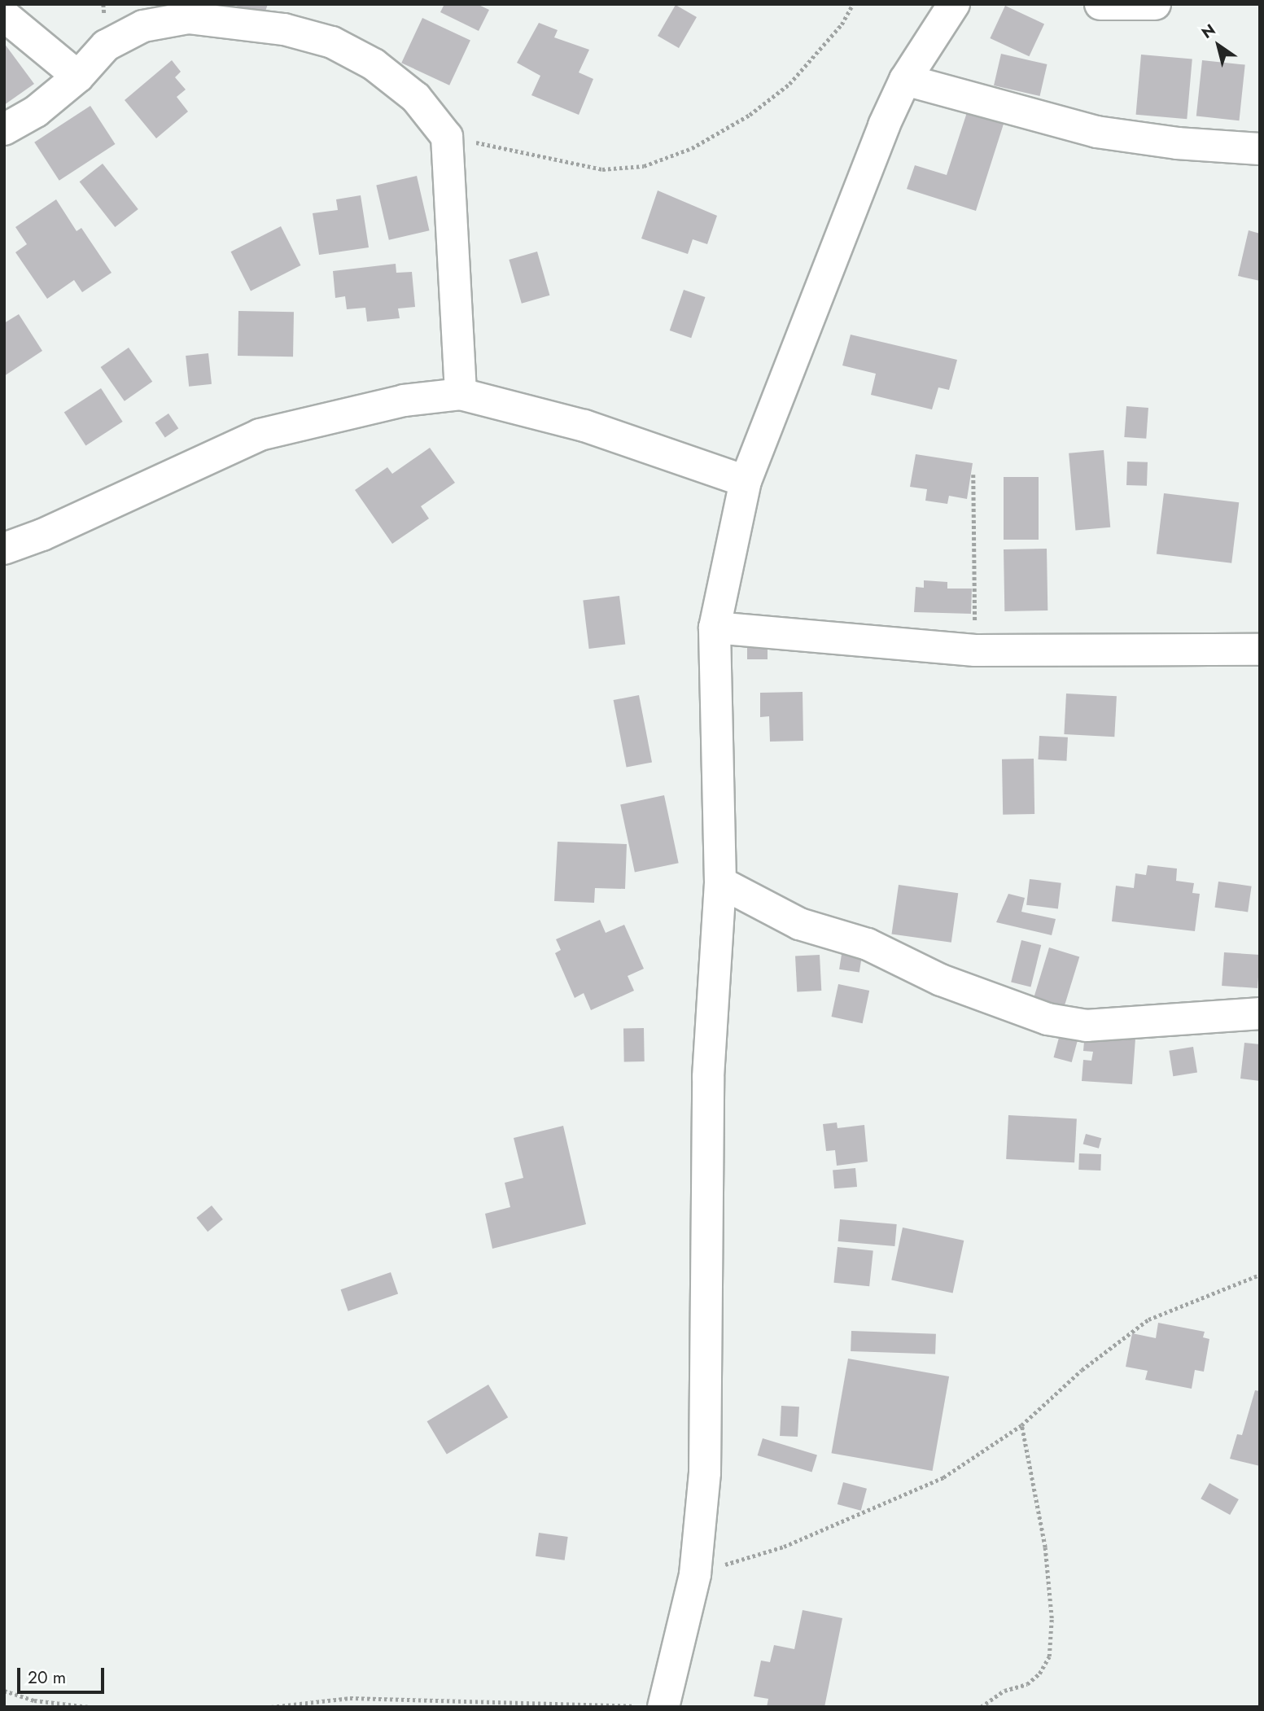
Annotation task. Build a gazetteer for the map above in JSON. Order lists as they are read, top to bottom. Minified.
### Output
{"scale_bar":"20 m","north":"top left"}
